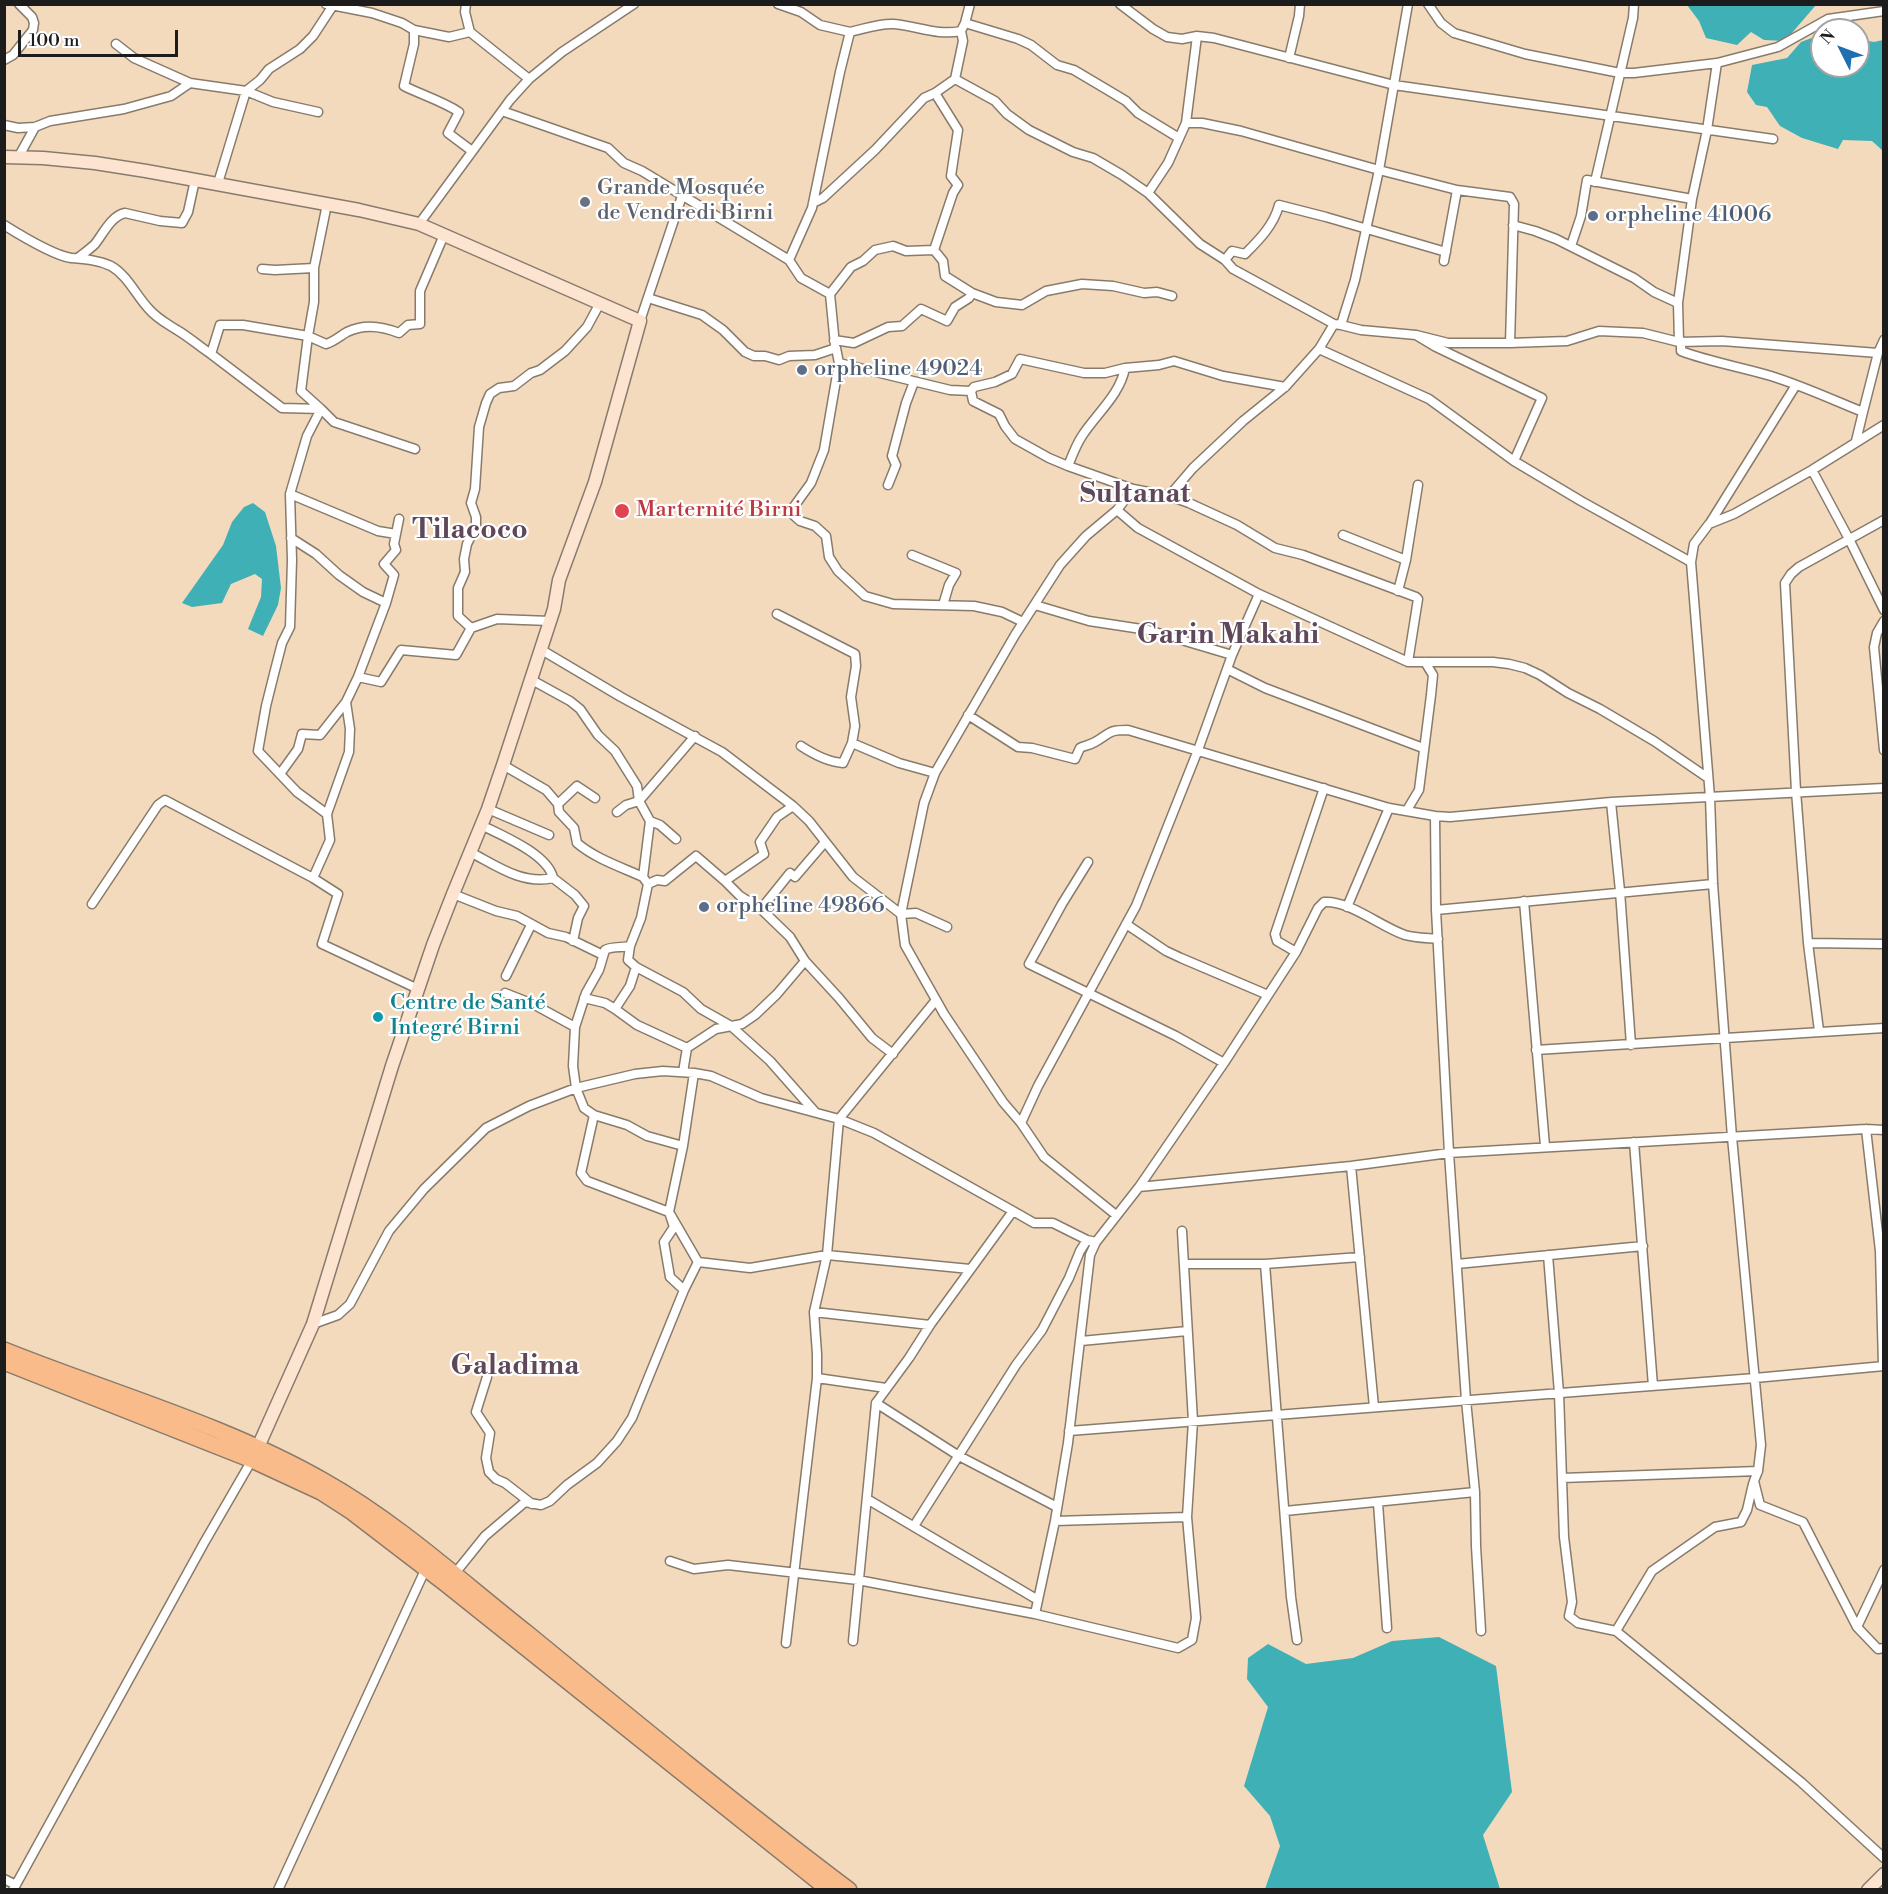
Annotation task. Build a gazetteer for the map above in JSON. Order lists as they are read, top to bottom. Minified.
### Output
{"districts":["Sultanat","Tilacoco","Garin Makahi","Galadima"],"places":["Grande Mosquée de Vendredi Birni","orpheline 41006","orpheline 49024","Marternité Birni","orpheline 49866","Centre de Santé Integré Birni"],"scale_bar":"100 m","north":"top left"}
